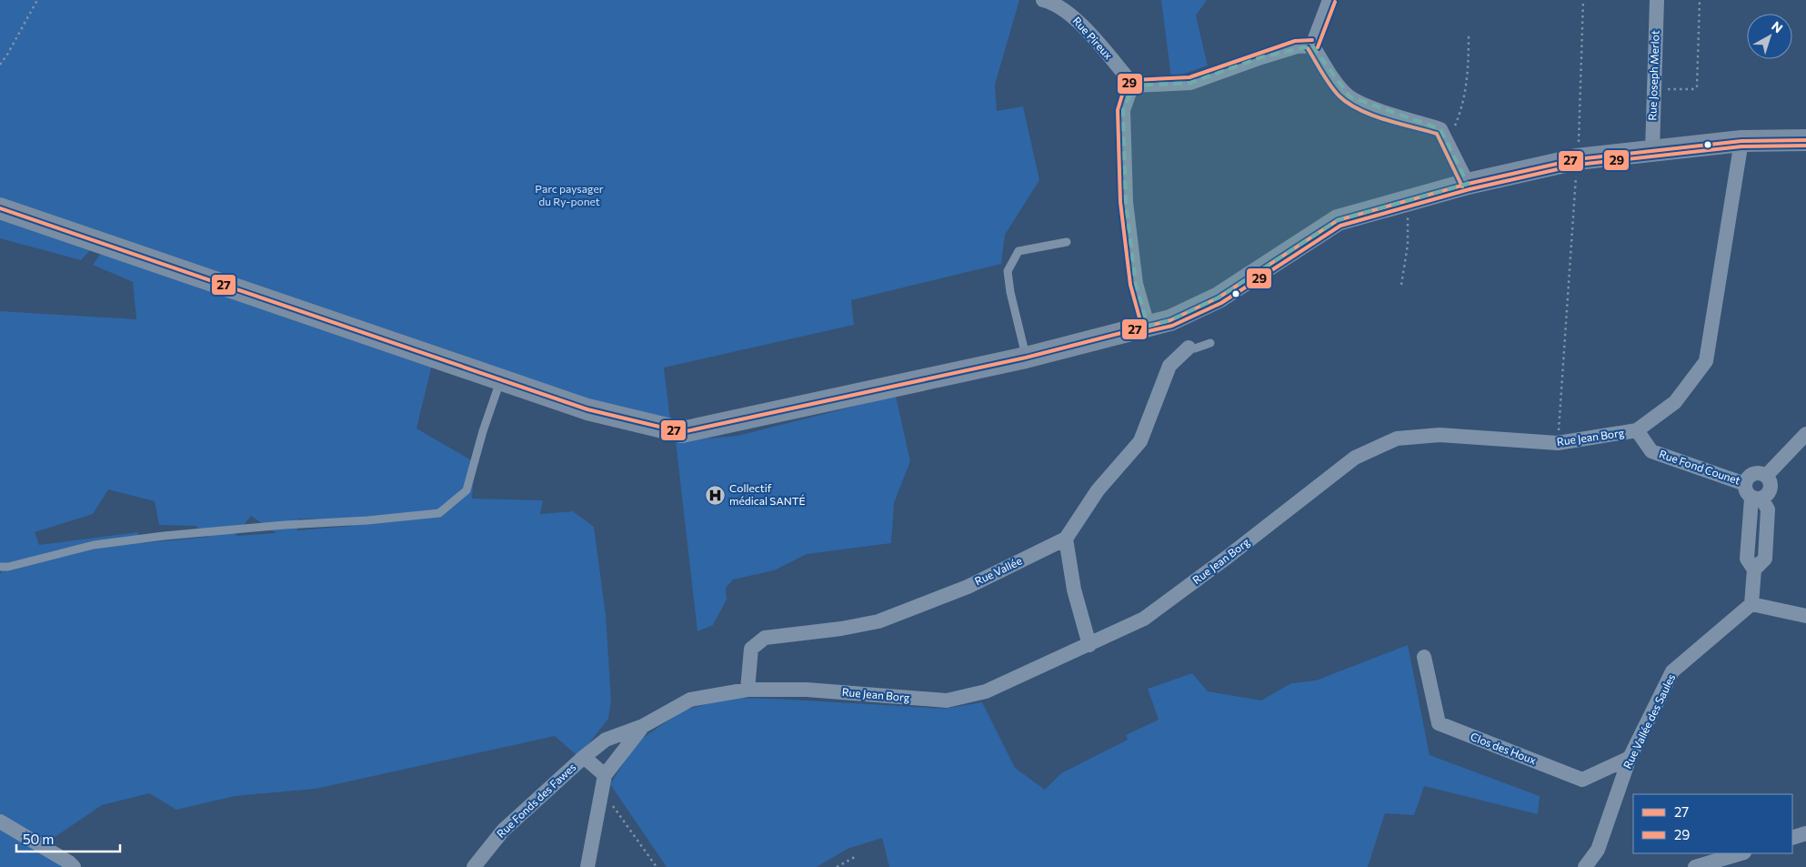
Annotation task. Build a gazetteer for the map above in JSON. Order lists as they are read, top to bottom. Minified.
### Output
{"streets":{"street":["Rue Pireux","Rue Joseph Merlot","Rue Jean Borg","Rue Fond Counet","Rue Vallée","Rue Vallée des Saules","Clos des Houx","Rue Fonds des Fawes"]},"crossings":[["Rue Jean Borg","Rue Fond Counet"],["Rue Jean Borg","Rue Vallée"],["Rue Jean Borg","Rue Fonds des Fawes"],["Rue Vallée des Saules","Clos des Houx"]],"parks":["Parc paysager du Ry-ponet"],"places":{"hospital":["Collectif médical SANTÉ"]},"lines":["transit line 29","transit line 27"],"legend":["27","29"],"scale_bar":"50 m","north":"top right"}
